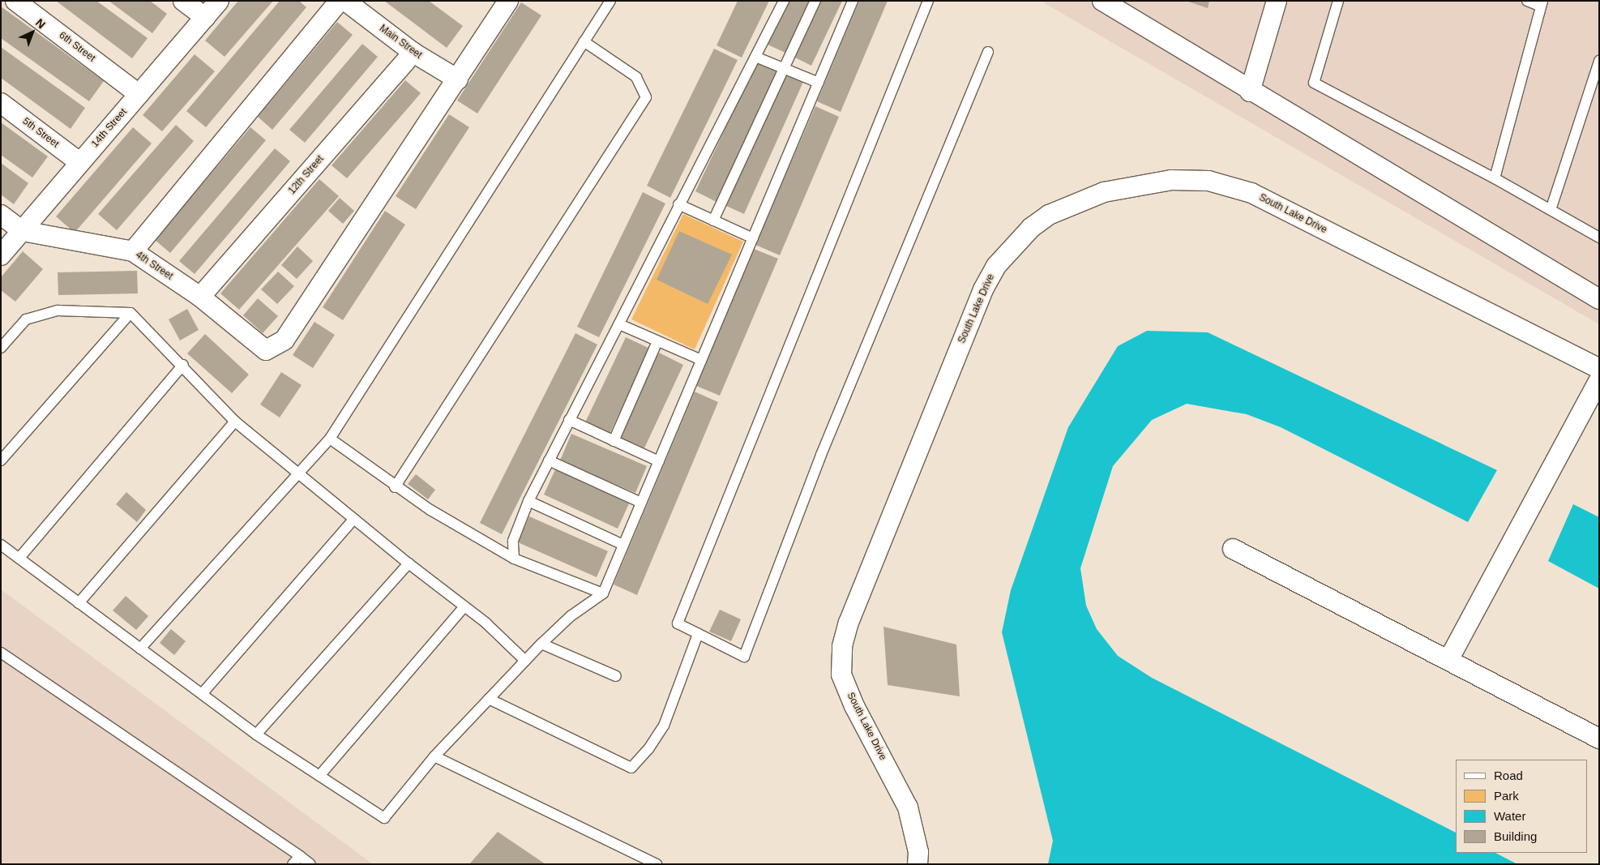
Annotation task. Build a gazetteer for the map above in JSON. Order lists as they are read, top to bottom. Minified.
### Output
{"streets":{"street":["Main Street","6th Street","14th Street","5th Street","12th Street","South Lake Drive","4th Street"]},"crossings":[["Main Street","12th Street"],["Main Street","4th Street"],["6th Street","14th Street"],["14th Street","5th Street"],["14th Street","4th Street"],["12th Street","4th Street"]],"legend":["Road","Park","Water","Building"],"north":"top right"}
